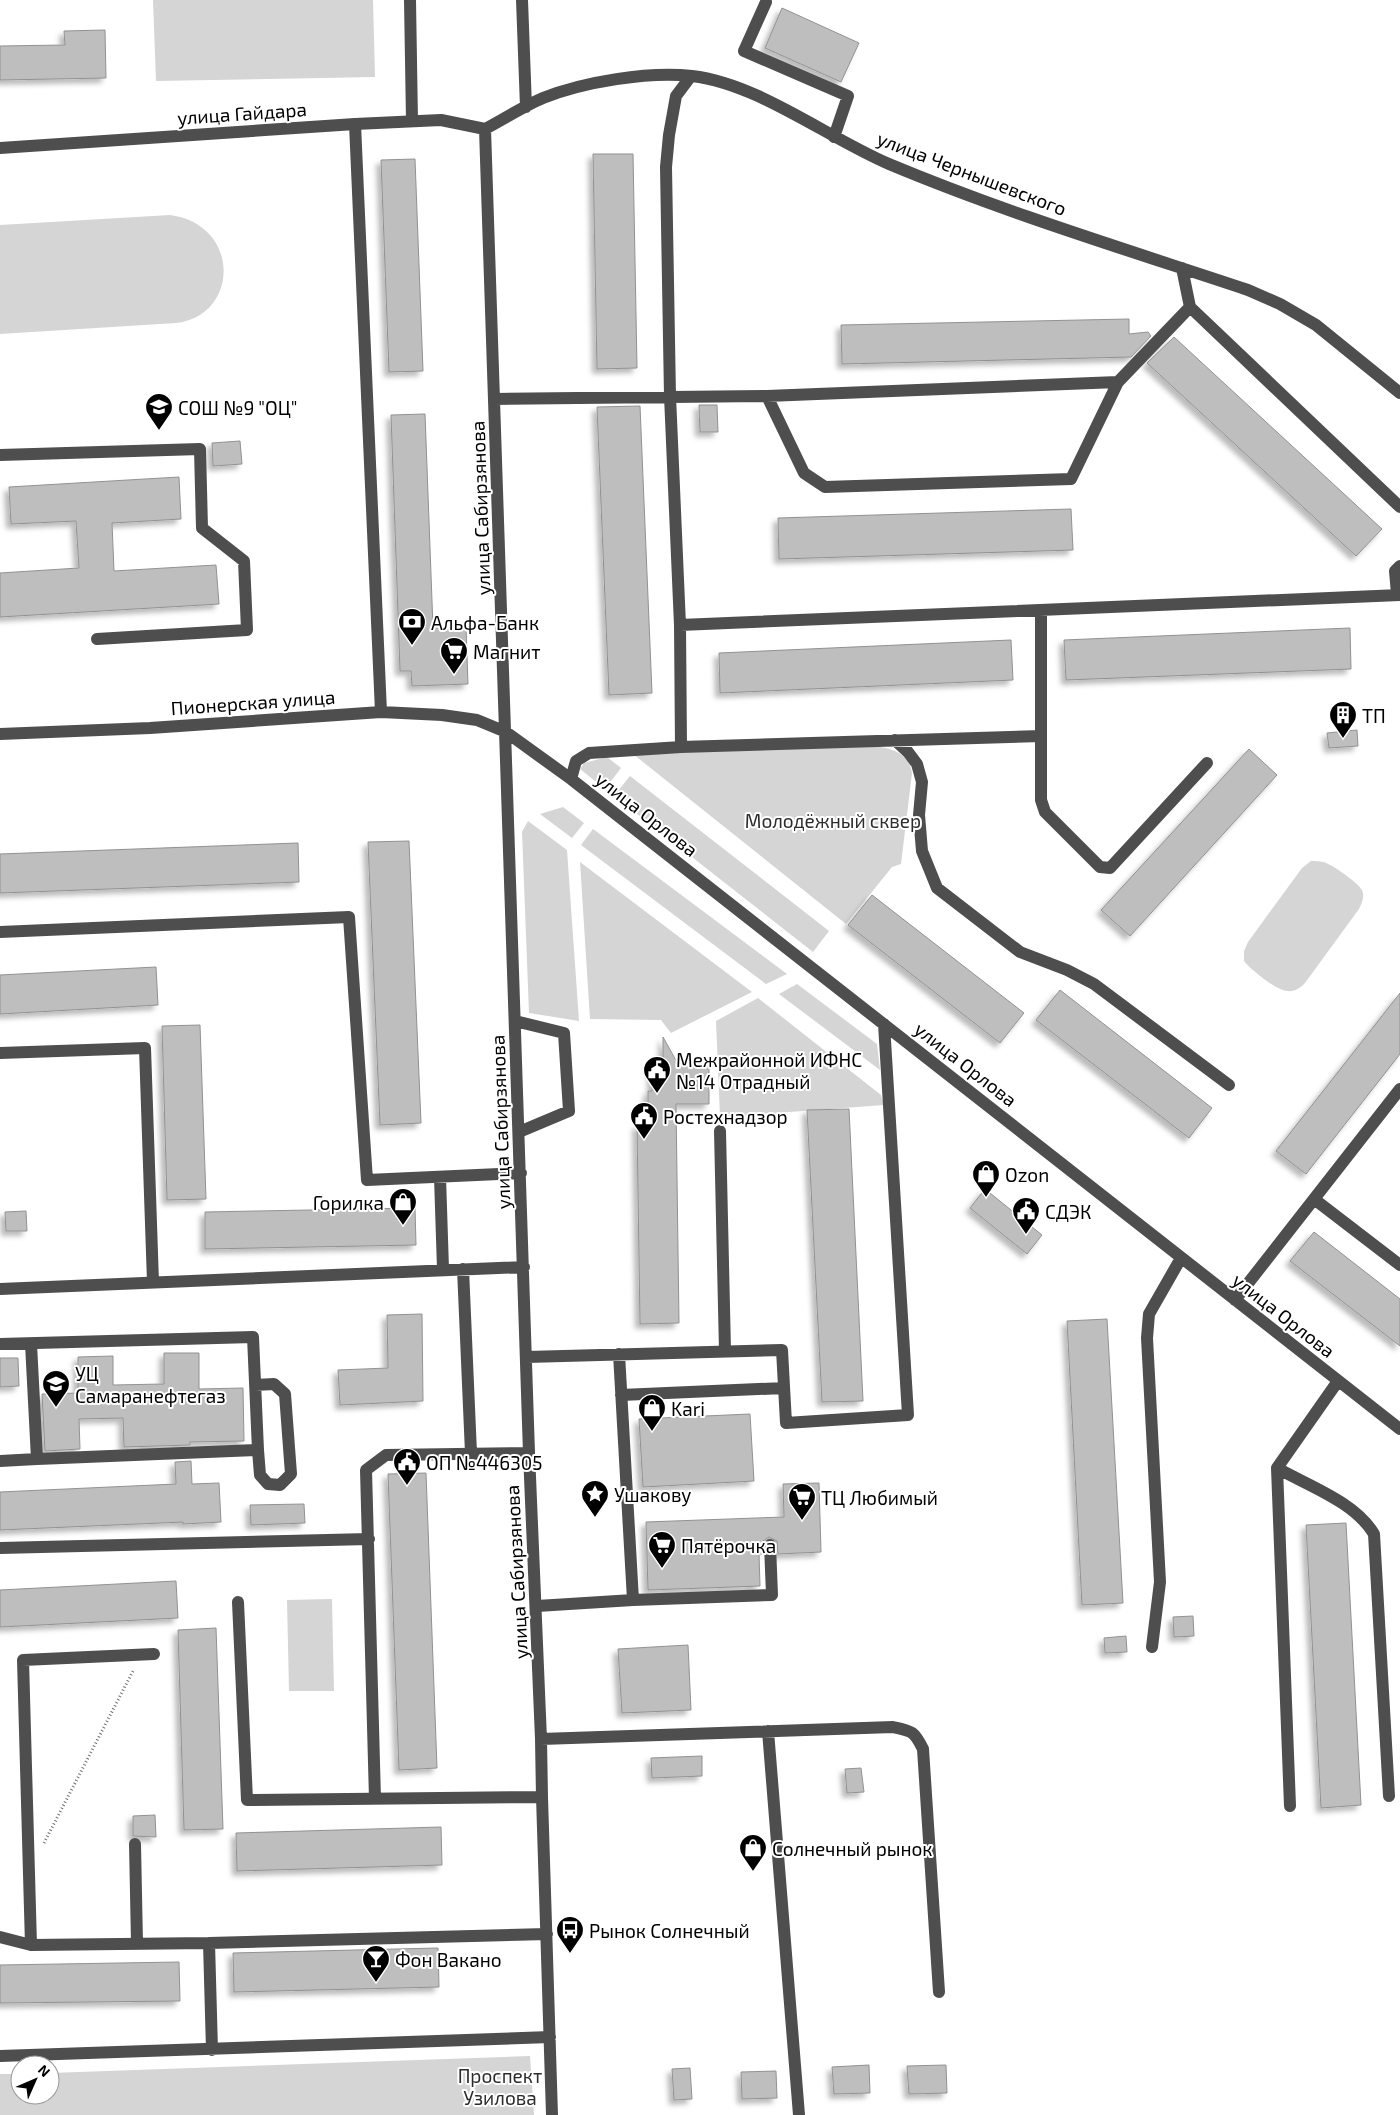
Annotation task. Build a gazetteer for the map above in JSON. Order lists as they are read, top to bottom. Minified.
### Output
{"streets":{"street":["улица Гайдара","улица Чернышевского","улица Сабирзянова","Пионерская улица","улица Орлова"]},"crossings":[["улица Гайдара","улица Чернышевского"],["улица Гайдара","улица Сабирзянова"],["улица Чернышевского","улица Сабирзянова"],["улица Сабирзянова","Пионерская улица"],["улица Сабирзянова","улица Орлова"],["Пионерская улица","улица Орлова"]],"parks":["Молодёжный сквер","Проспект Узилова"],"places":{"school or university":["СОШ №9 \"ОЦ\"","УЦ Самаранефтегаз"],"bank":["Альфа-Банк"],"supermarket":["Магнит","ТЦ Любимый","Пятёрочка"],"building":["ТП"],"public building":["Межрайонной ИФНС №14 Отрадный","Ростехнадзор","СДЭК","ОП №446305"],"shop":["Ozon","Горилка","Kari","Солнечный рынок"],"place":["Ушакову"],"bus stop":["Рынок Солнечный"],"bar":["Фон Вакано"]},"north":"top right"}
